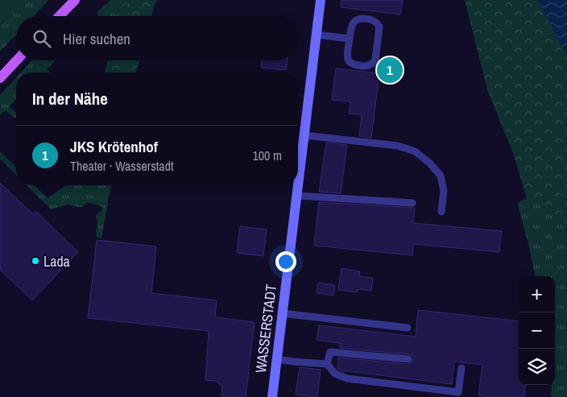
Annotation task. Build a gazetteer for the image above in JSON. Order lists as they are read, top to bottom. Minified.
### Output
{"streets":{"main road":["WASSERSTADT"]},"places":["Lada"],"page":{"search":"Hier suchen","pins":"1","heading":"In der Nähe","list":[{"mark":"1","name":"JKS Krötenhof","note":"Theater · Wasserstadt","value":"100 m"}],"map_buttons":["+","−"]}}
